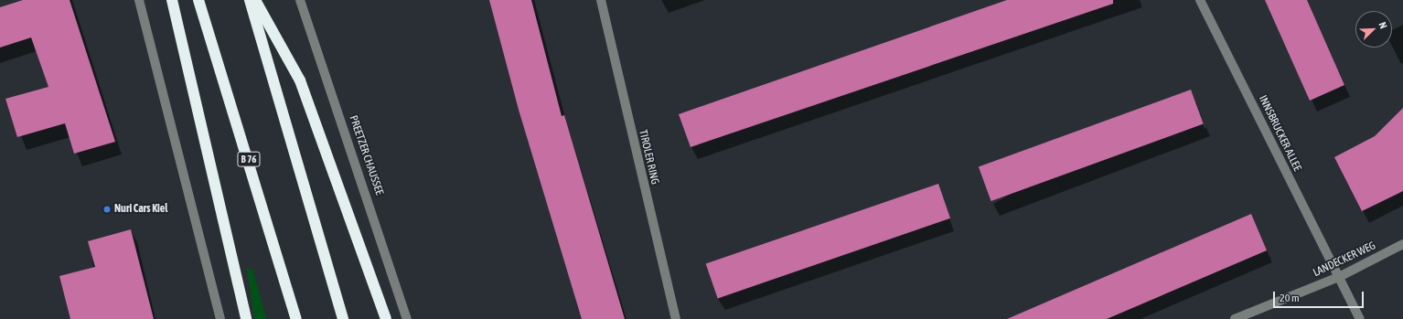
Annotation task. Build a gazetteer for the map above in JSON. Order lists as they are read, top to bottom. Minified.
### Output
{"streets":{"highway":["B 76"],"street":["INNSBRUCKER ALLEE","PREETZER CHAUSSEE","TIROLER RING","LANDECKER WEG"]},"crossings":[["INNSBRUCKER ALLEE","LANDECKER WEG"]],"places":["Nuri Cars Kiel"],"scale_bar":"20 m","north":"top right"}
